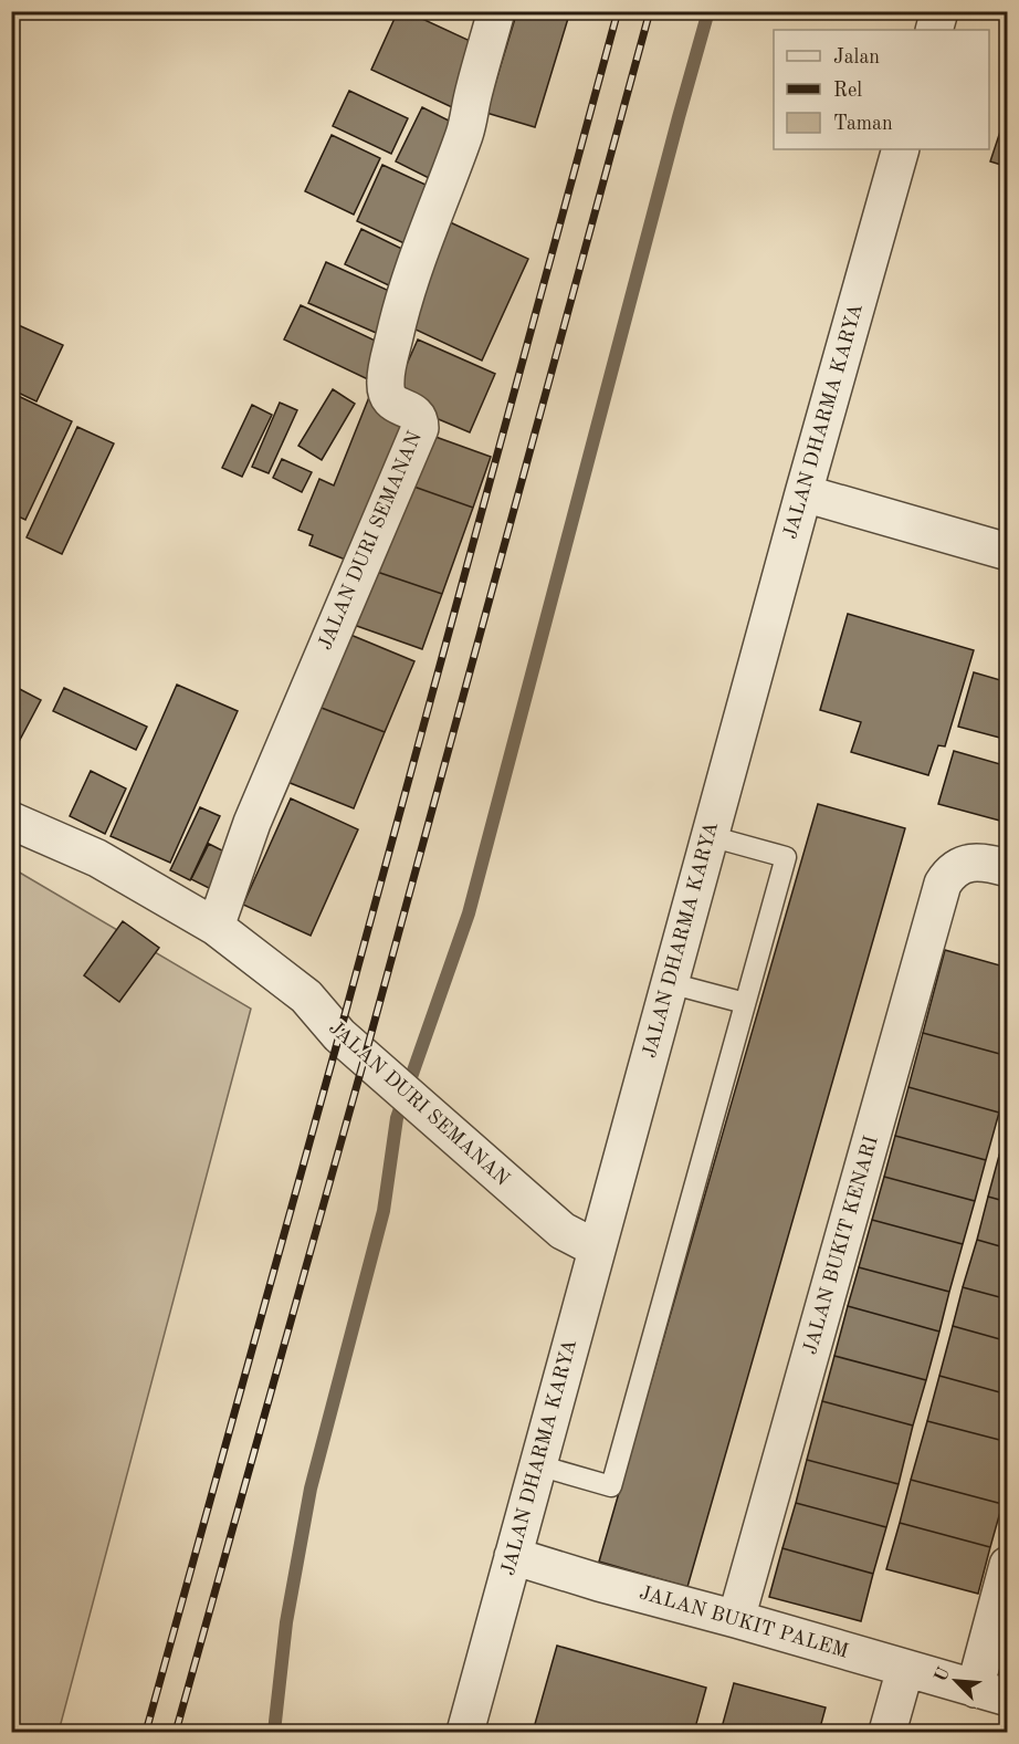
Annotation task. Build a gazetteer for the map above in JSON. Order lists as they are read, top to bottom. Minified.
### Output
{"streets":{"street":["JALAN DHARMA KARYA","JALAN DURI SEMANAN","JALAN BUKIT KENARI","JALAN BUKIT PALEM"]},"crossings":[["JALAN DHARMA KARYA","JALAN DURI SEMANAN"],["JALAN DHARMA KARYA","JALAN BUKIT PALEM"],["JALAN BUKIT KENARI","JALAN BUKIT PALEM"]],"legend":["Jalan","Rel","Taman"],"north":"top left"}
